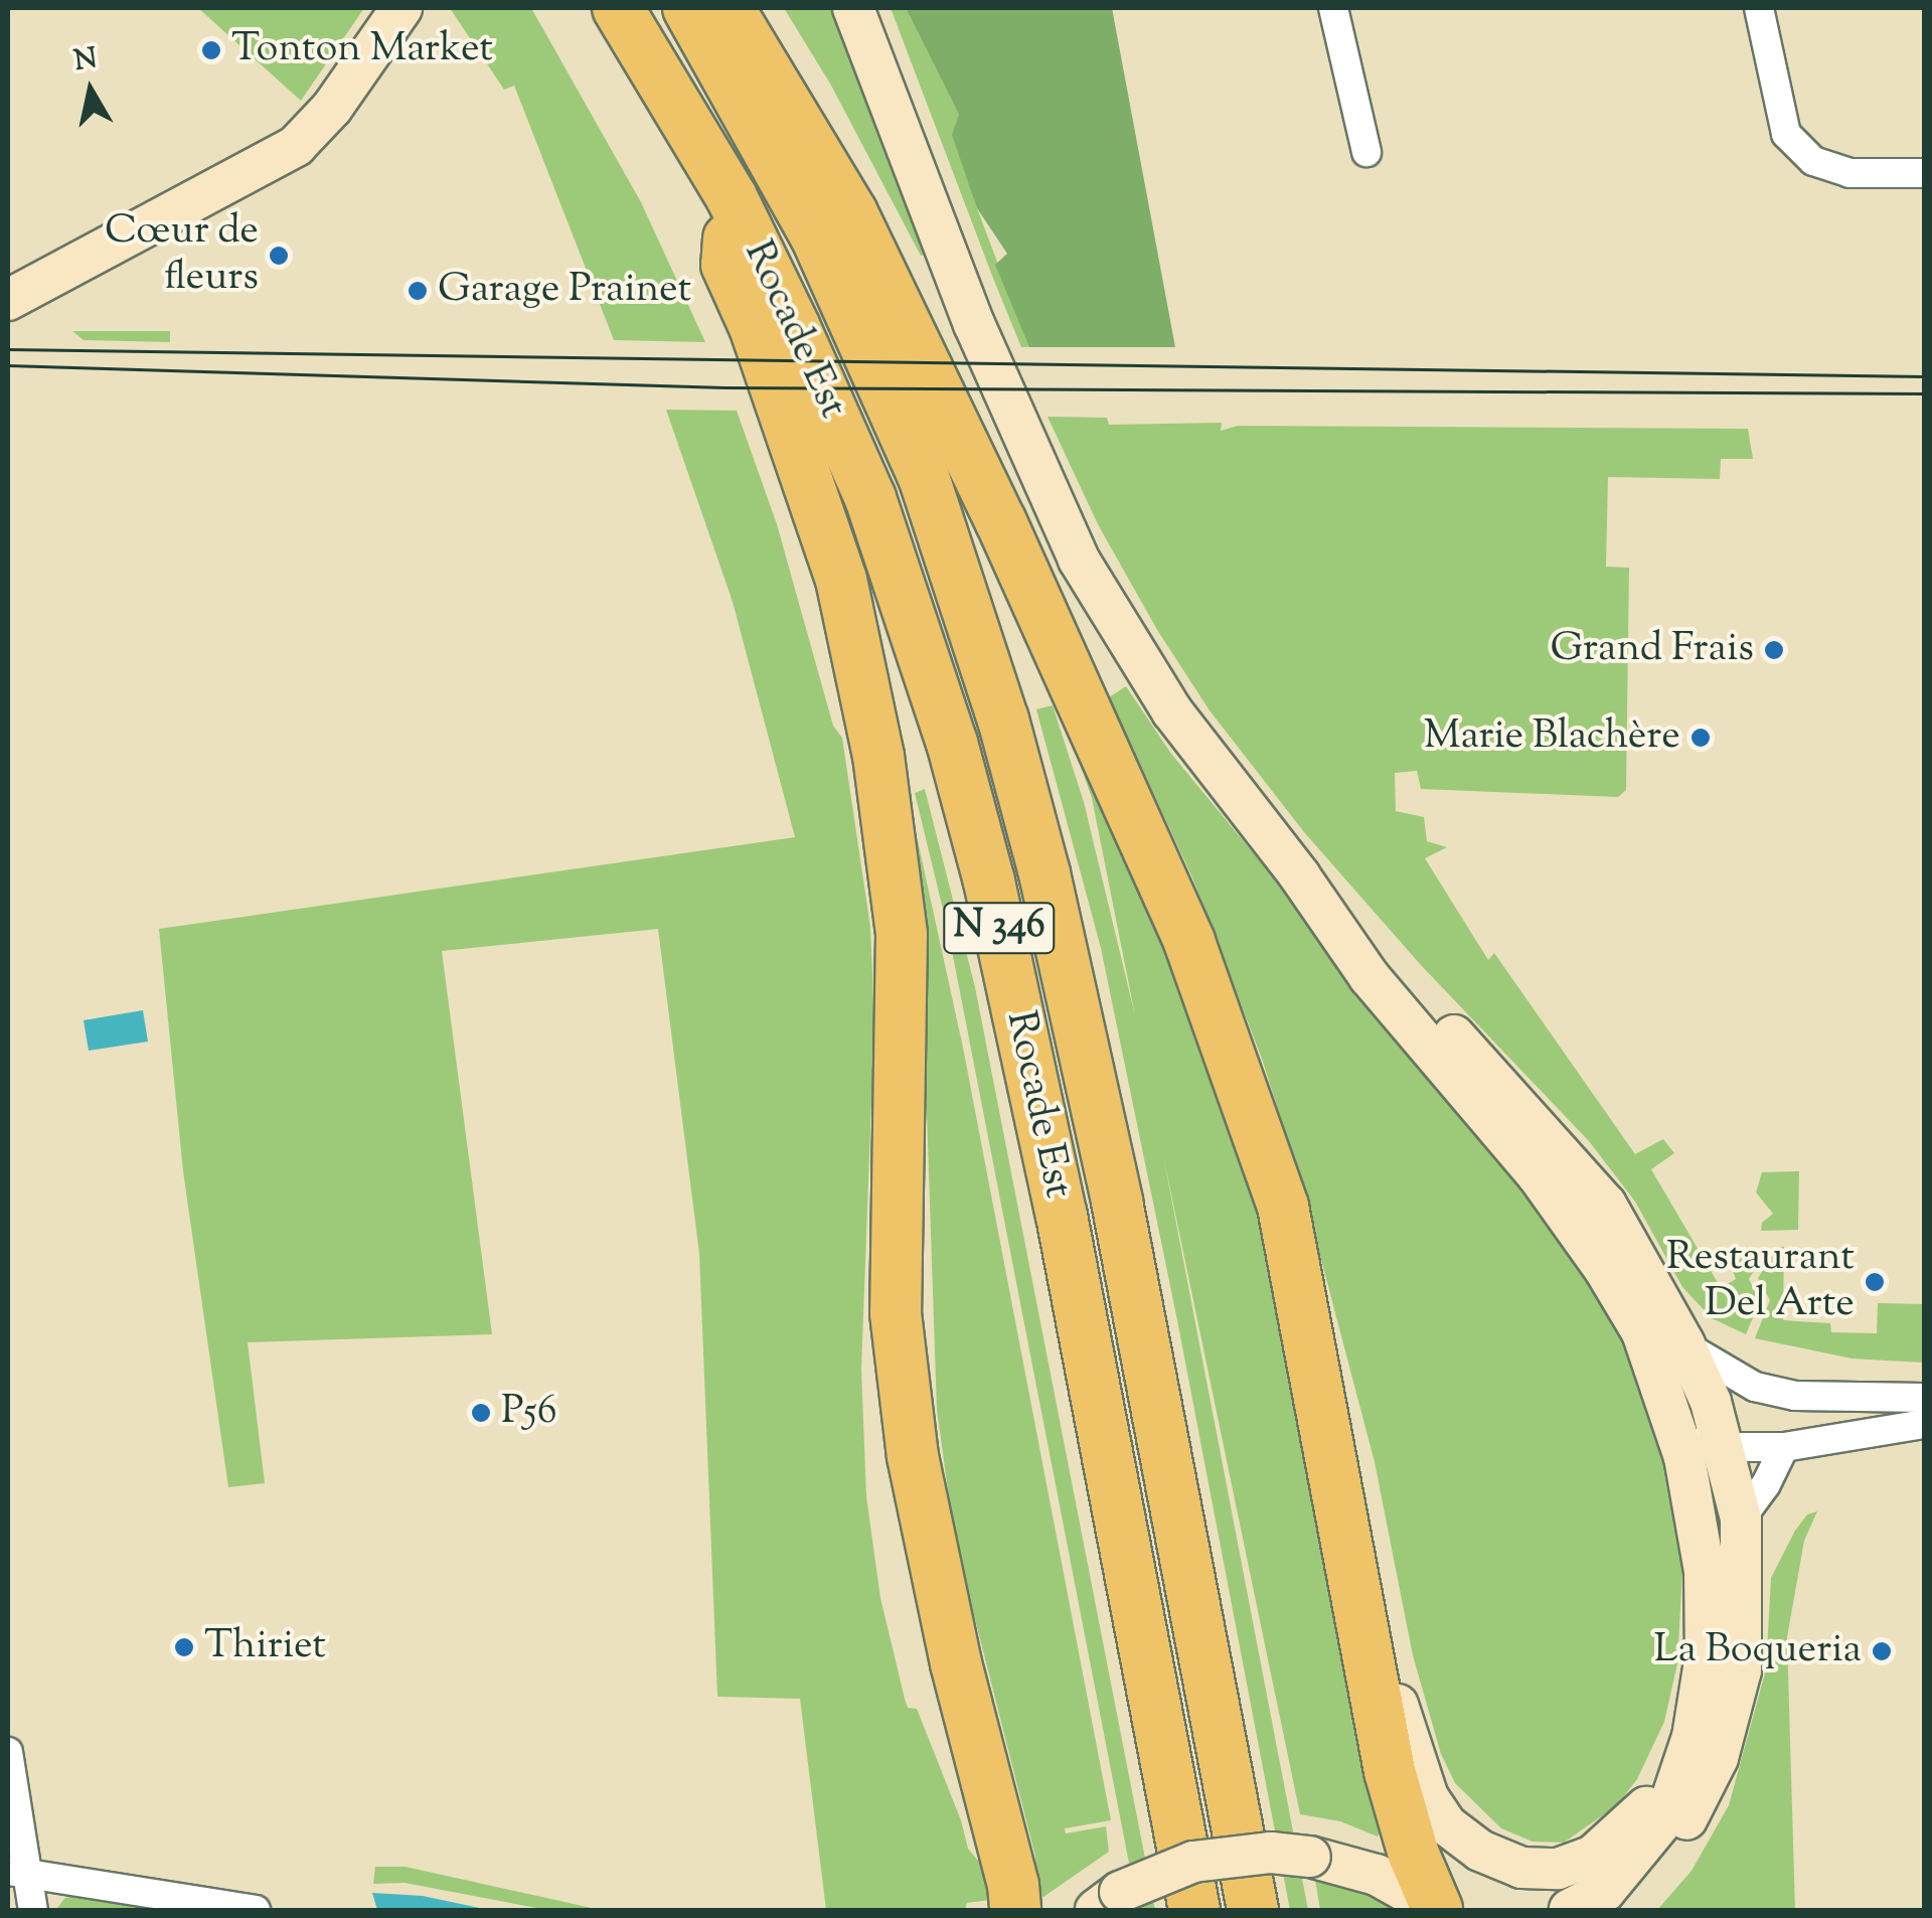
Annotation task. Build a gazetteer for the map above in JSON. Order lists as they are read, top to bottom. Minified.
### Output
{"streets":{"highway":["Rocade Est","N 346"]},"places":["Tonton Market","Cœur de fleurs","Garage Prainet","Grand Frais","Marie Blachère","Restaurant Del Arte","P56","Thiriet","La Boqueria"],"north":"top"}
